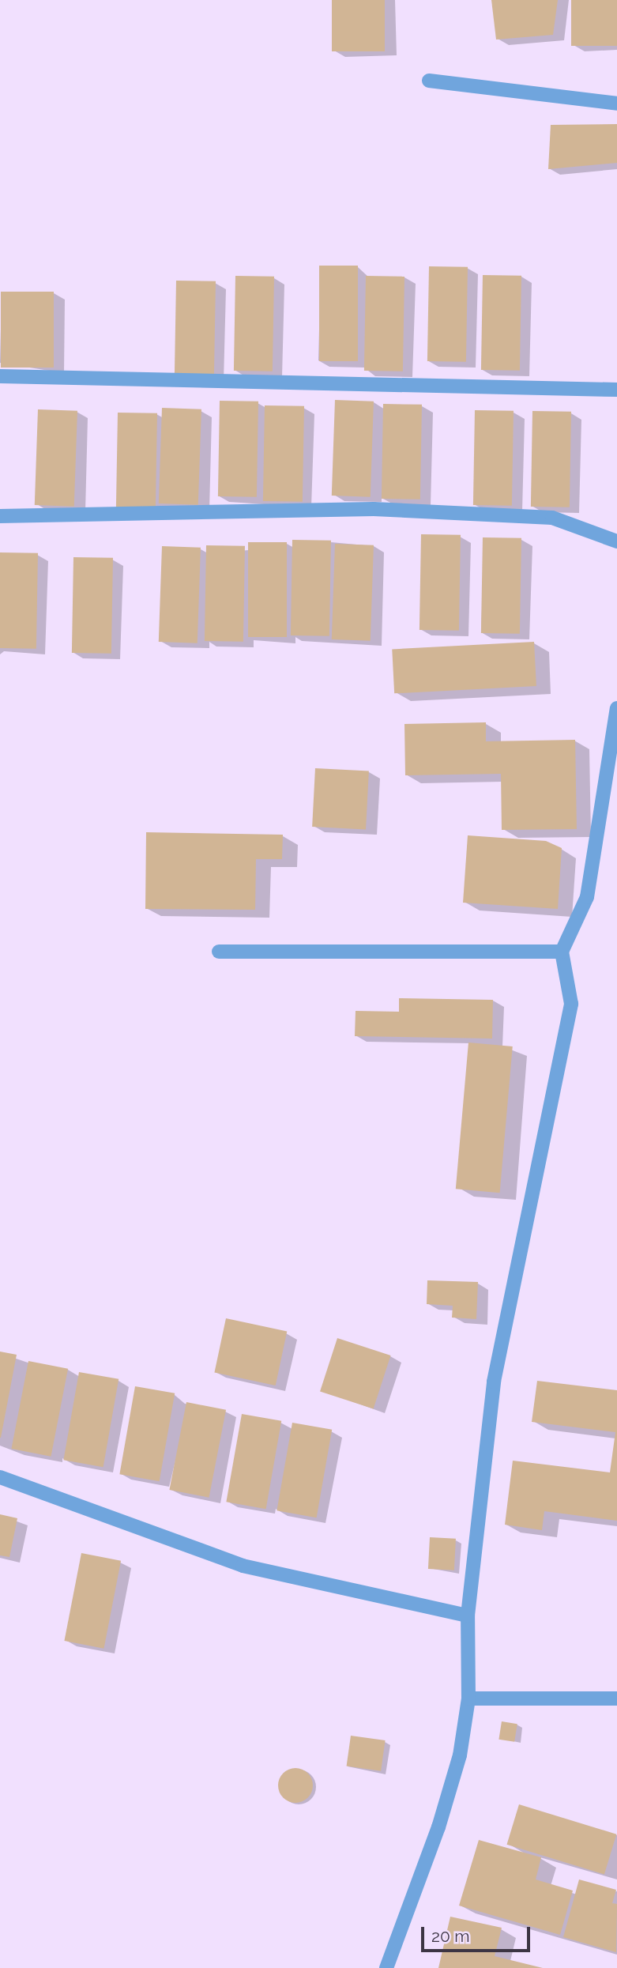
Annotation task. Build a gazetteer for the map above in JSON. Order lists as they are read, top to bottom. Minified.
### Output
{"scale_bar":"20 m"}
